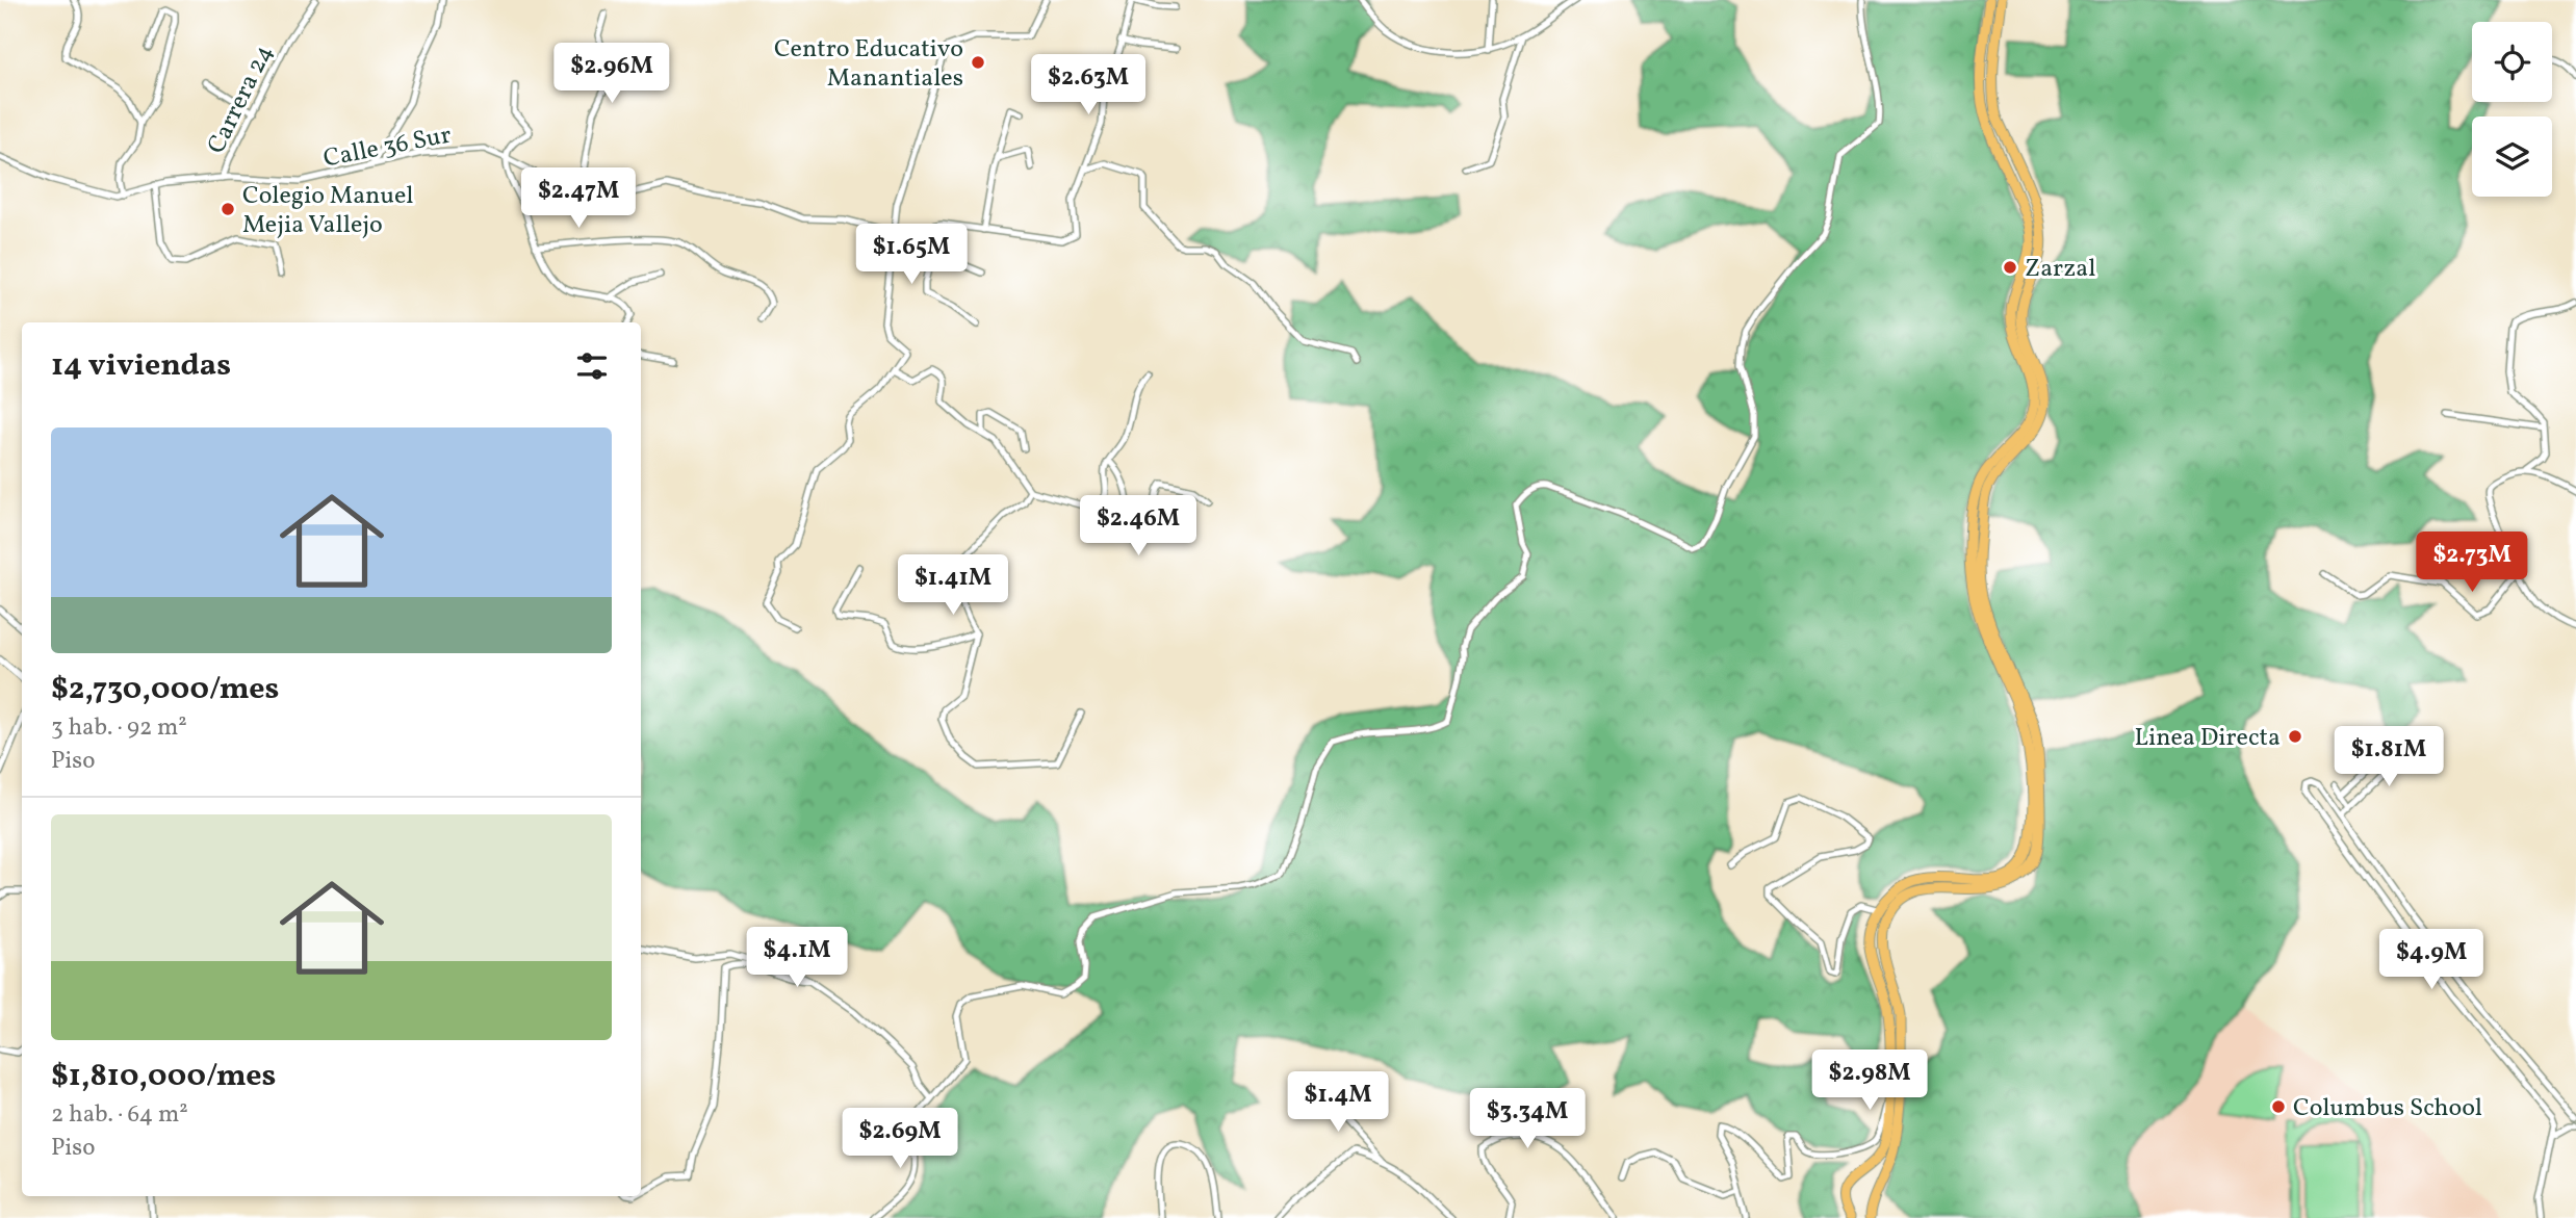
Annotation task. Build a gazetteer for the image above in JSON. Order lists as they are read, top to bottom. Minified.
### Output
{"streets":{"street":["Carrera 24","Calle 36 Sur"]},"crossings":[["Carrera 24","Calle 36 Sur"]],"places":["Centro Educativo Manantiales","Colegio Manuel Mejia Vallejo","Zarzal","Linea Directa","Columbus School"],"page":{"price":["$2.96M","$2.63M","$2.47M","$1.65M","$2.46M","$2.73M","$1.41M","$1.81M","$4.1M","$4.9M","$2.98M","$1.4M","$3.34M","$2.69M"],"heading":"14 viviendas","list":[{"name":"$2,730,000/mes","note":"3 hab. · 92 m² · Piso"},{"name":"$1,810,000/mes","note":"2 hab. · 64 m² · Piso"}]}}
